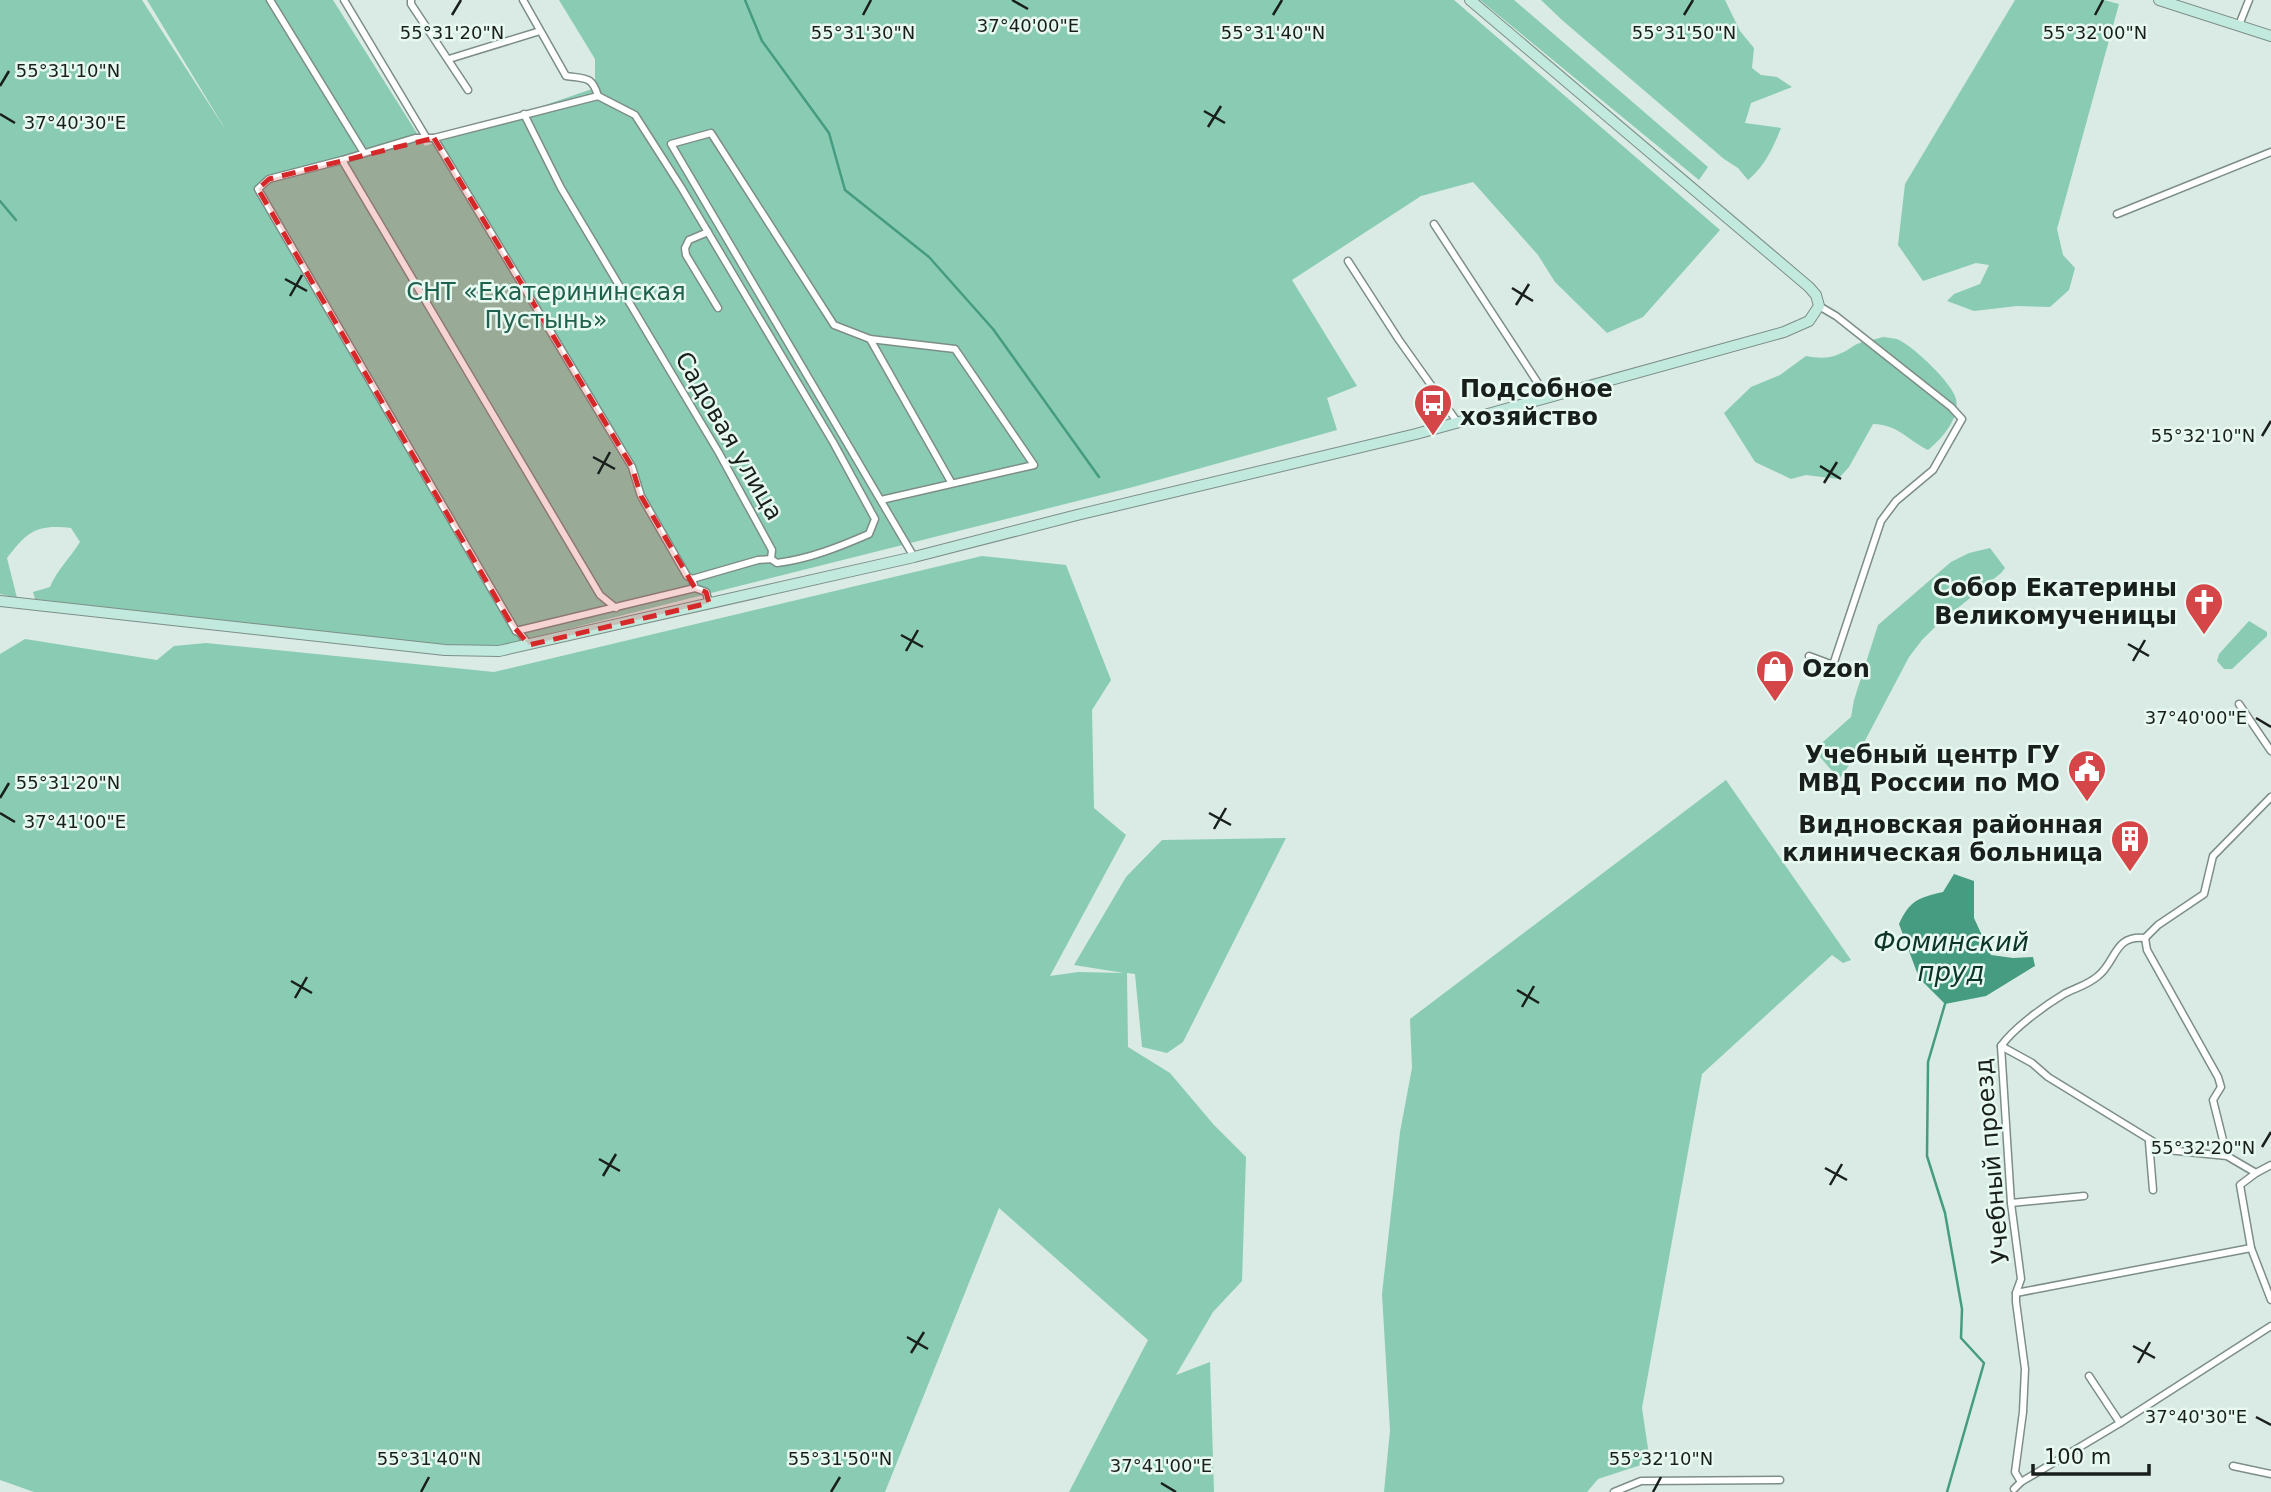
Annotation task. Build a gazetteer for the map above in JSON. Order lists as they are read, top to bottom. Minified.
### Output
{"streets":{"street":["Садовая улица","Учебный проезд"]},"water":["Фоминский пруд"],"parks":["СНТ «Екатерининская Пустынь»"],"places":{"bus stop":["Подсобное хозяйство"],"church":["Собор Екатерины Великомученицы"],"shop":["Ozon"],"public building":["Учебный центр ГУ МВД России по МО"],"building":["Видновская районная клиническая больница"]},"scale_bar":"100 m","coordinates":["37°40'00\"E","55°32'00\"N","55°31'20\"N","55°31'30\"N","55°31'40\"N","55°31'50\"N","55°31'10\"N","37°40'30\"E","55°32'10\"N","37°41'00\"E","55°32'20\"N"]}
